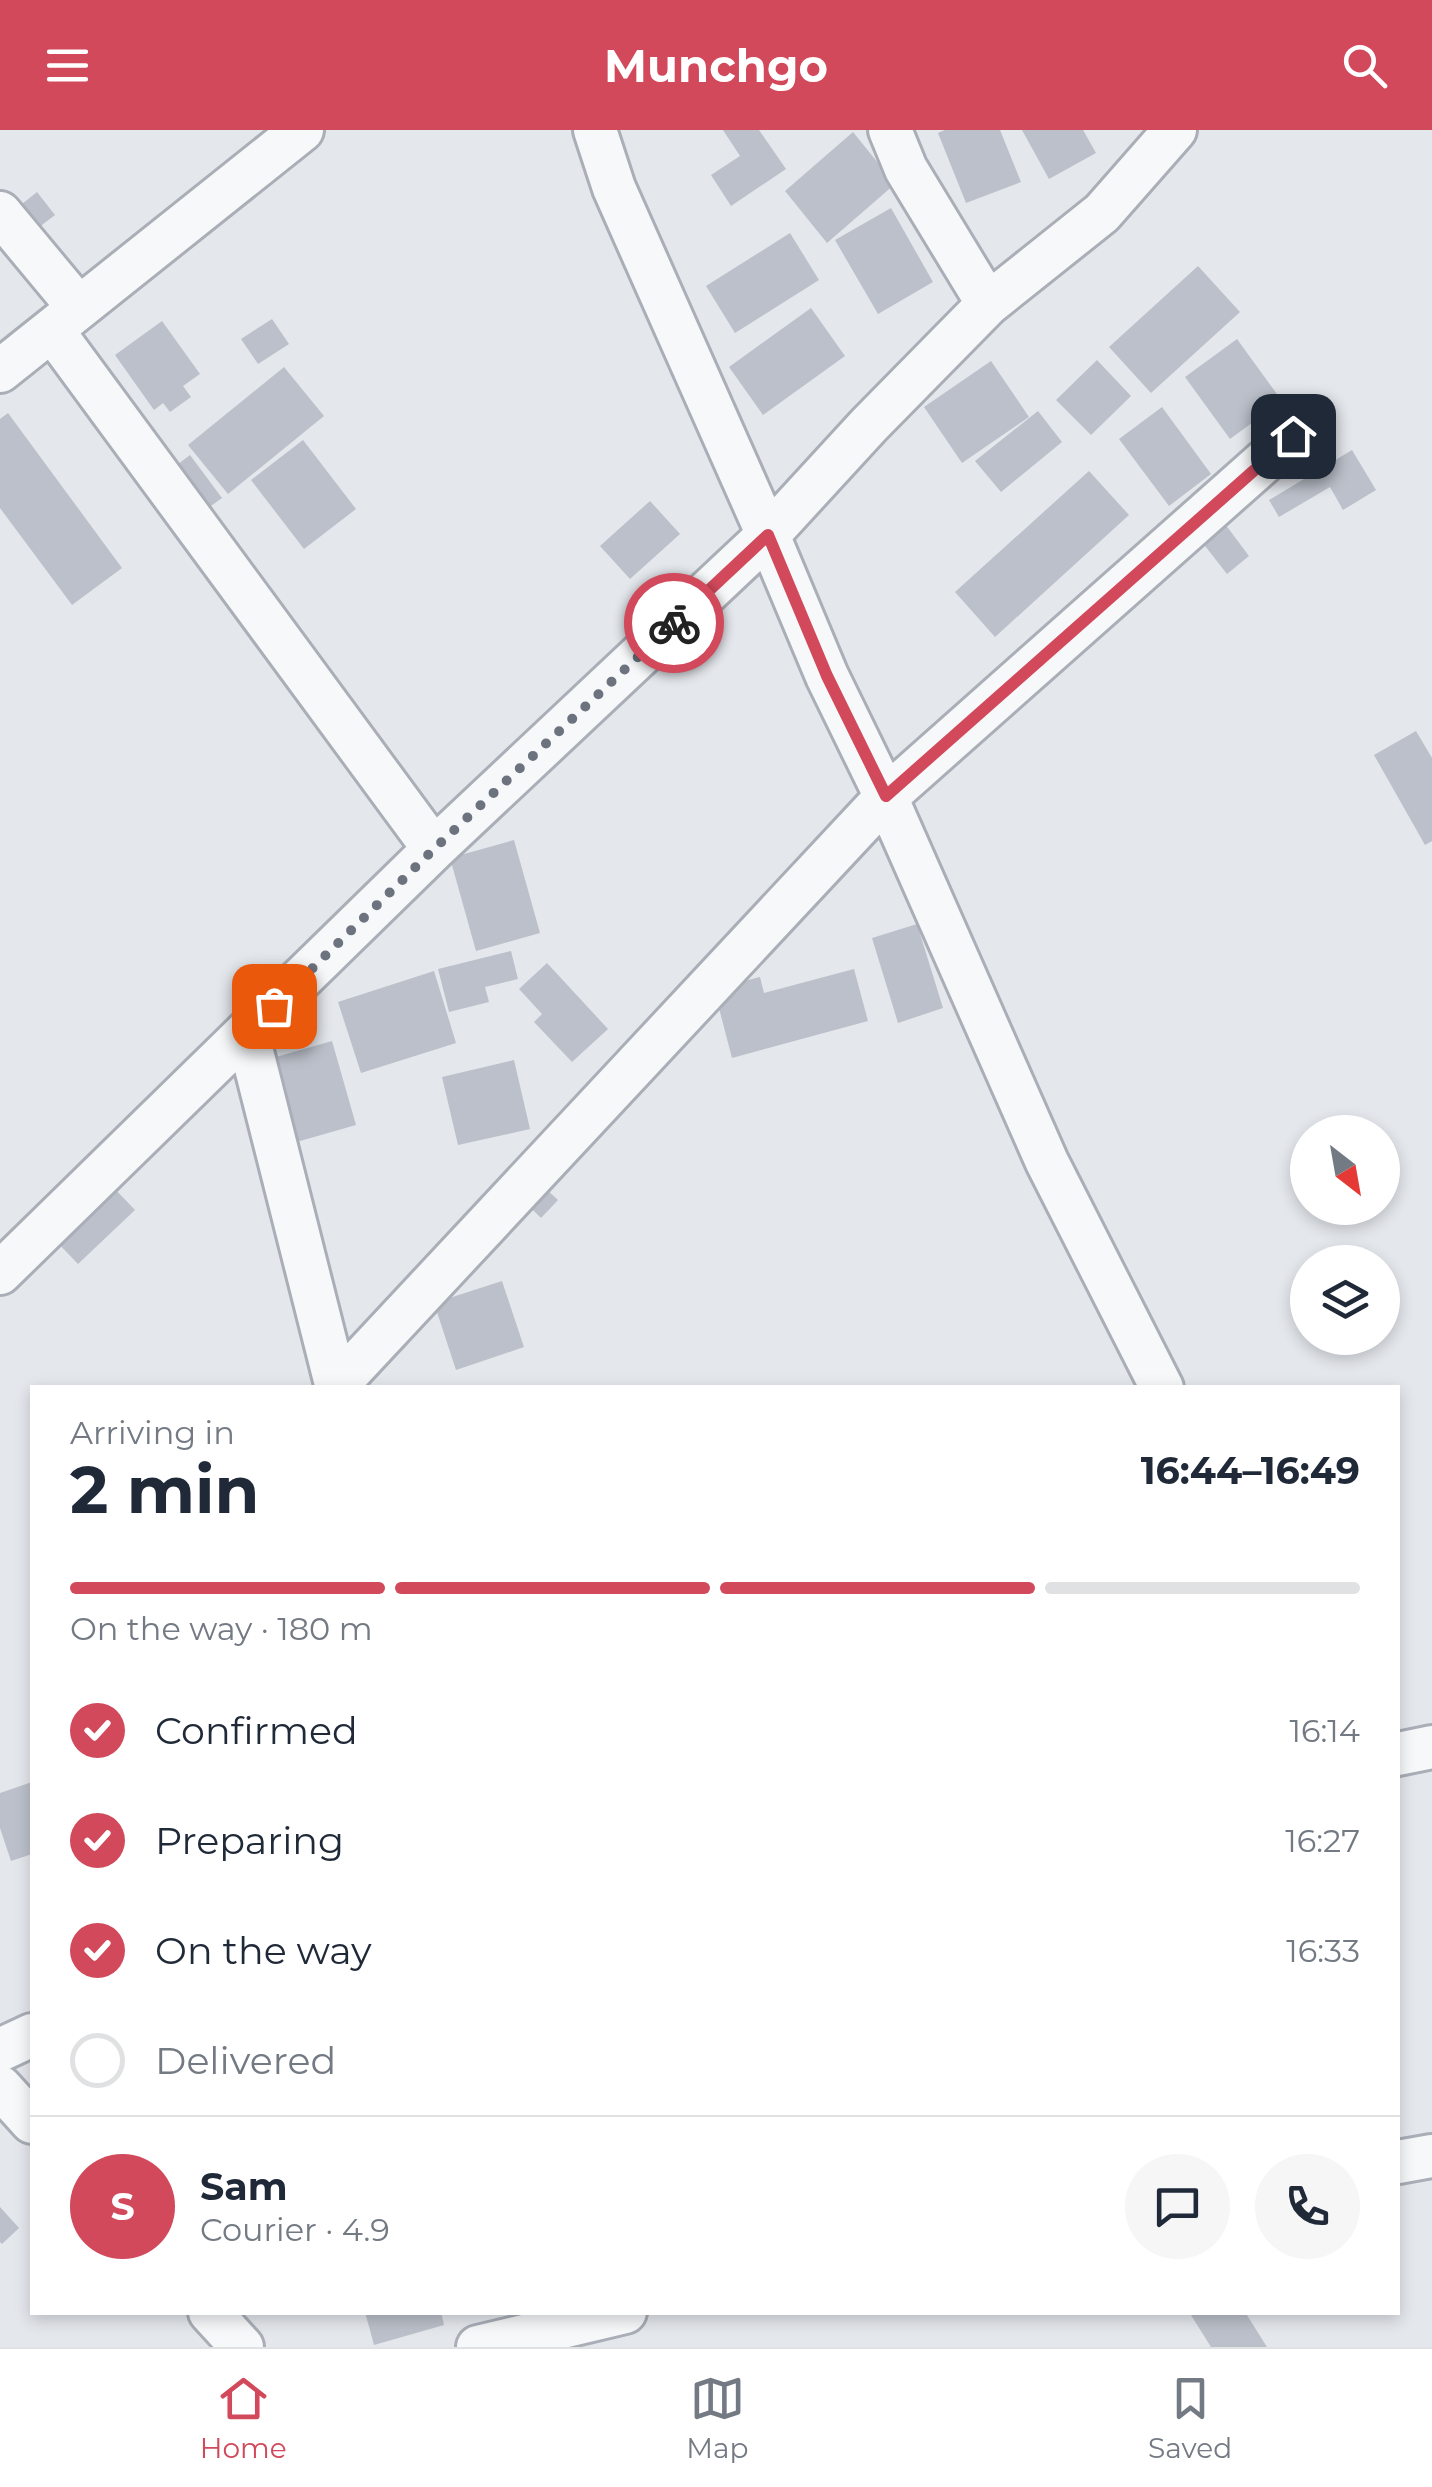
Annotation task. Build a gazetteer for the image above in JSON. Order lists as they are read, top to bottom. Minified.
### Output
{"north":"bottom right","page":{"header":"Munchgo","heading":["2 min","Arriving in","16:44–16:49"],"panel":["Sam","Courier · 4.9"],"bar":"On the way · 180 m","list":[["Confirmed","16:14"],["Preparing","16:27"],["On the way","16:33"],"Delivered"],"round":"S","tabs":["Home","Map","Saved"]}}
